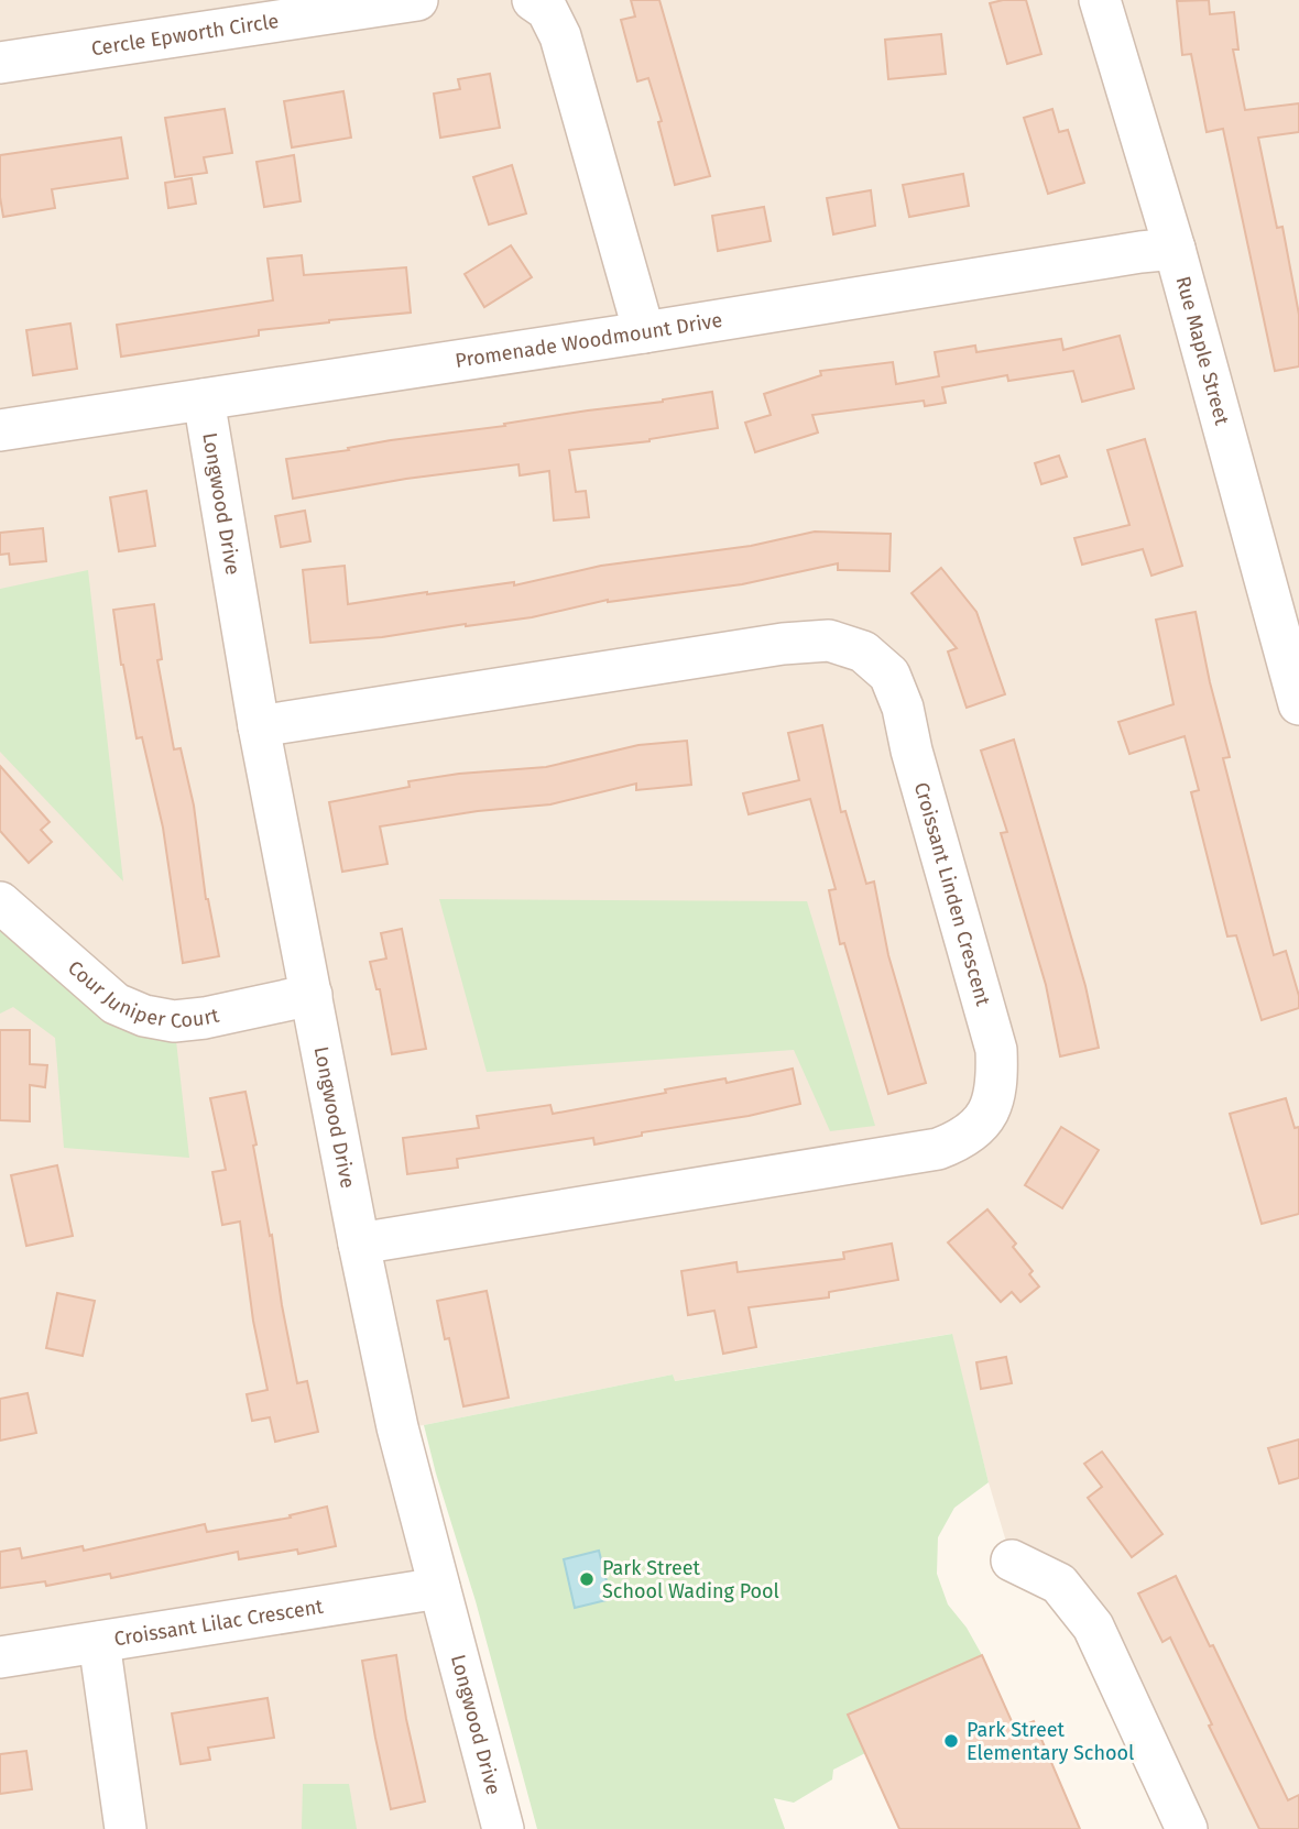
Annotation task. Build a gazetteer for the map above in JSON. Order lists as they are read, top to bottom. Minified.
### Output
{"streets":{"street":["Cercle Epworth Circle","Promenade Woodmount Drive","Rue Maple Street","Longwood Drive","Croissant Linden Crescent","Cour Juniper Court","Croissant Lilac Crescent"]},"crossings":[["Promenade Woodmount Drive","Rue Maple Street"],["Promenade Woodmount Drive","Longwood Drive"],["Longwood Drive","Croissant Linden Crescent"],["Longwood Drive","Cour Juniper Court"],["Longwood Drive","Croissant Lilac Crescent"]],"places":["Park Street School Wading Pool","Park Street Elementary School"]}
